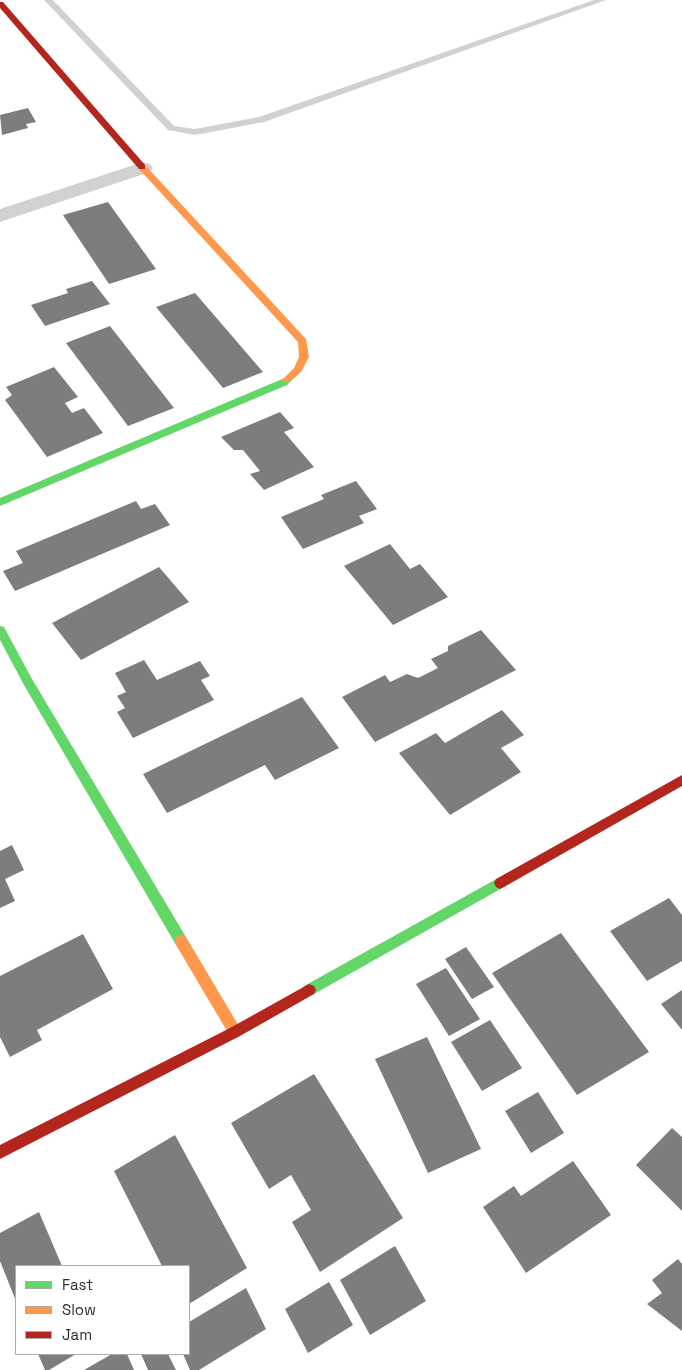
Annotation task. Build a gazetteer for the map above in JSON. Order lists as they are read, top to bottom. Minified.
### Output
{"legend":["Fast","Slow","Jam"]}
